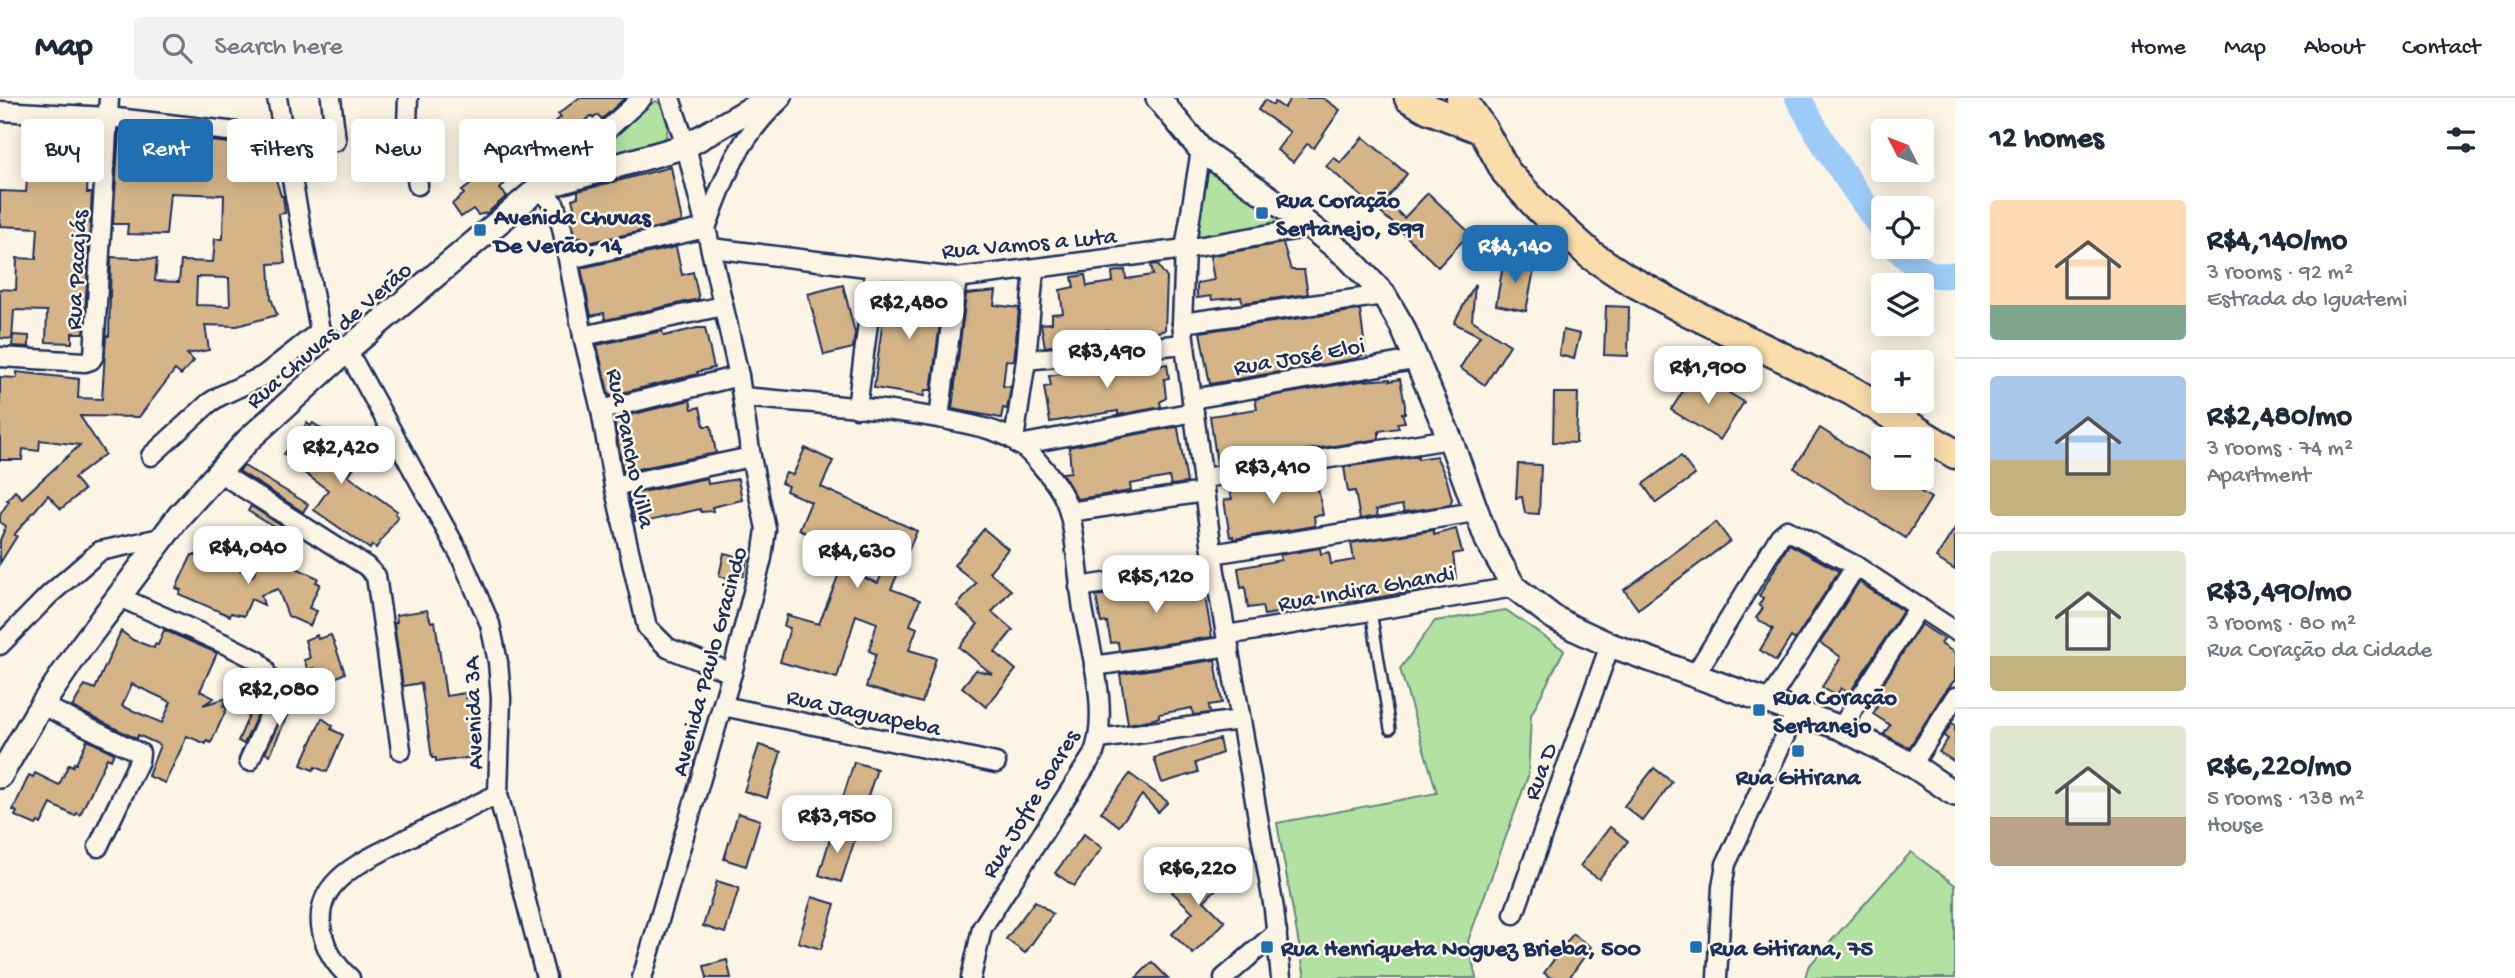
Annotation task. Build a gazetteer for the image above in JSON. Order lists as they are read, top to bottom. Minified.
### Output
{"streets":{"street":["Rua Vamos a Luta","Rua Pacajás","Rua Chuvas de Verão","Rua José Eloi","Rua Pancho Villa","Rua Indira Ghandi","Avenida Paulo Gracindo","Rua Jaguapeba","Avenida 3A","Rua D","Rua Jofre Soares"]},"crossings":[["Rua Vamos a Luta","Avenida Paulo Gracindo"],["Rua Chuvas de Verão","Rua Pancho Villa"],["Rua Chuvas de Verão","Avenida 3A"],["Rua José Eloi","Rua Jofre Soares"],["Rua Pancho Villa","Avenida Paulo Gracindo"],["Rua Indira Ghandi","Rua Jofre Soares"],["Avenida Paulo Gracindo","Rua Jaguapeba"],["Avenida Paulo Gracindo","Rua Jofre Soares"]],"places":{"transit":["Rua Coração Sertanejo, 599","Avenida Chuvas De Verão, 14","Rua Coração Sertanejo","Rua Gitirana","Rua Henriqueta Noguez Brieba, 500","Rua Gitirana, 75"]},"north":"top left","page":{"header":"Map","search":"Search here","nav":["Home","Map","About","Contact"],"heading":"12 homes","map_buttons":["+","−"],"chip":["Buy","Rent","Filters","New","Apartment"],"list":[{"name":"R$4,140/mo","note":"3 rooms · 92 m² · Estrada do Iguatemi"},{"name":"R$2,480/mo","note":"3 rooms · 74 m² · Apartment"},{"name":"R$3,490/mo","note":"3 rooms · 80 m² · Rua Coração da Cidade"},{"name":"R$6,220/mo","note":"5 rooms · 138 m² · House"}],"price":["R$4,140","R$2,480","R$3,490","R$1,900","R$2,420","R$3,410","R$4,040","R$4,630","R$5,120","R$2,080","R$3,950","R$6,220"]}}
